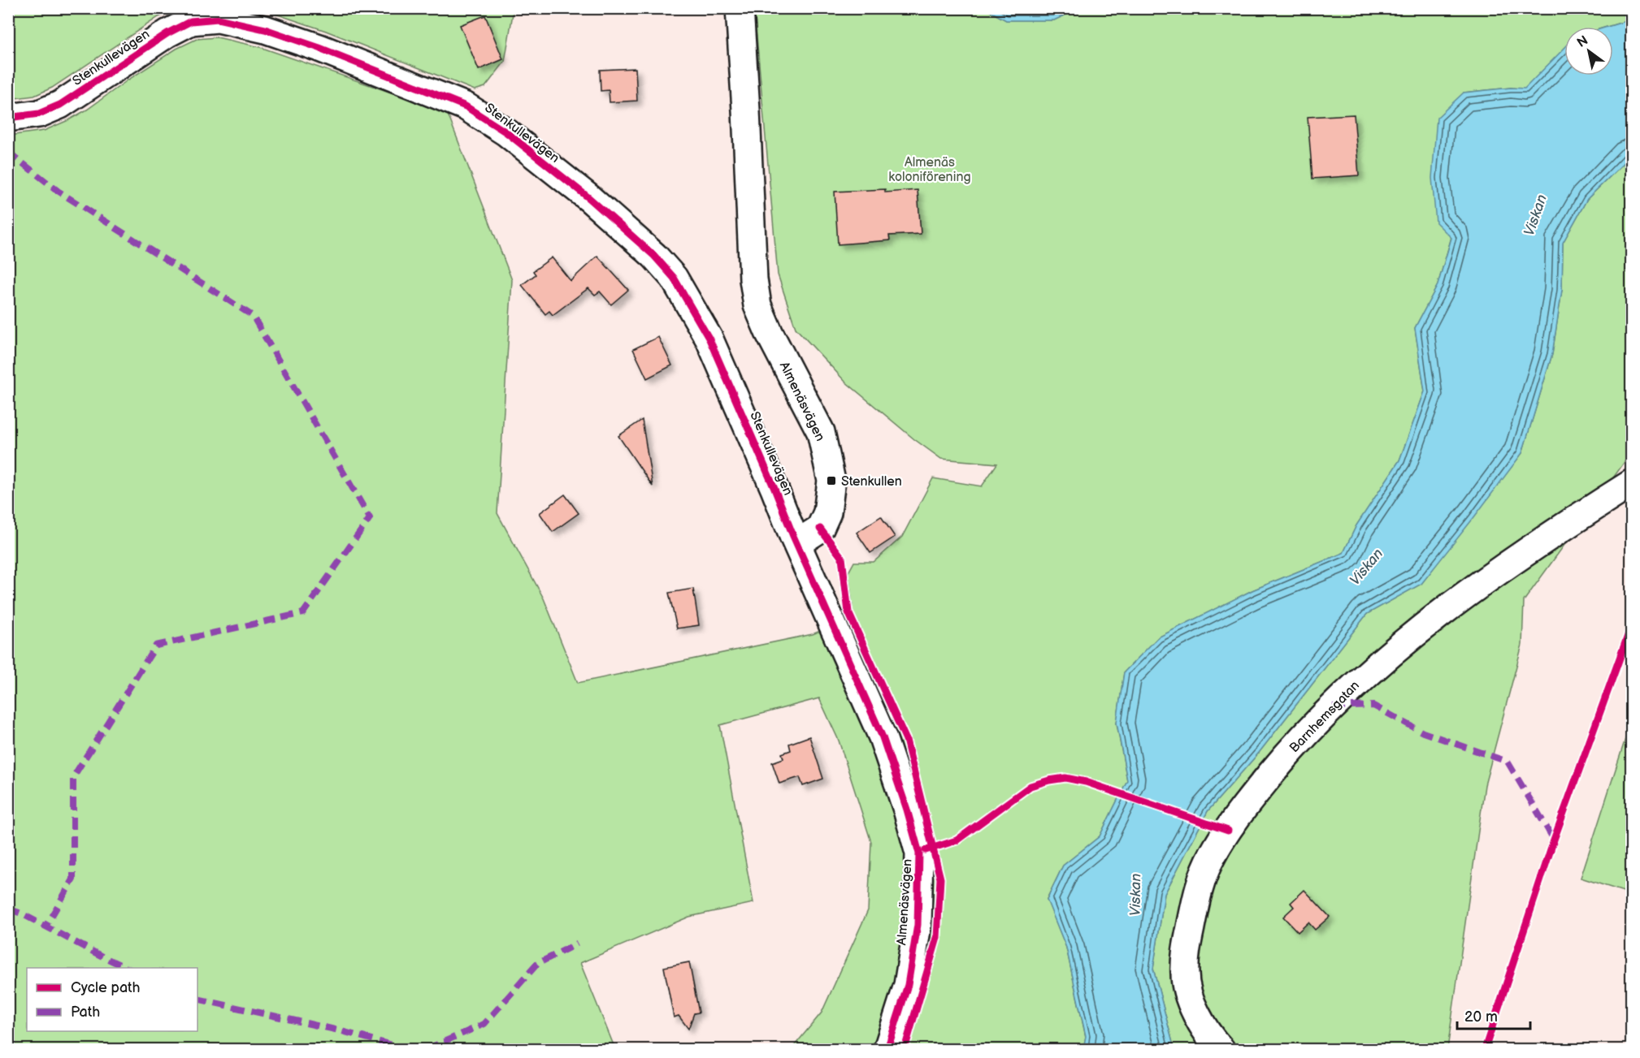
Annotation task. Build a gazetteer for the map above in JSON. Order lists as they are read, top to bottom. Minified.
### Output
{"streets":{"street":["Stenkullevägen","Almenäsvägen","Barnhemsgatan"]},"crossings":[["Stenkullevägen","Almenäsvägen"]],"water":["Viskan"],"parks":["Almenäs koloniförening"],"places":{"transit":["Stenkullen"]},"legend":["Cycle path","Path"],"scale_bar":"20 m","north":"top left"}
